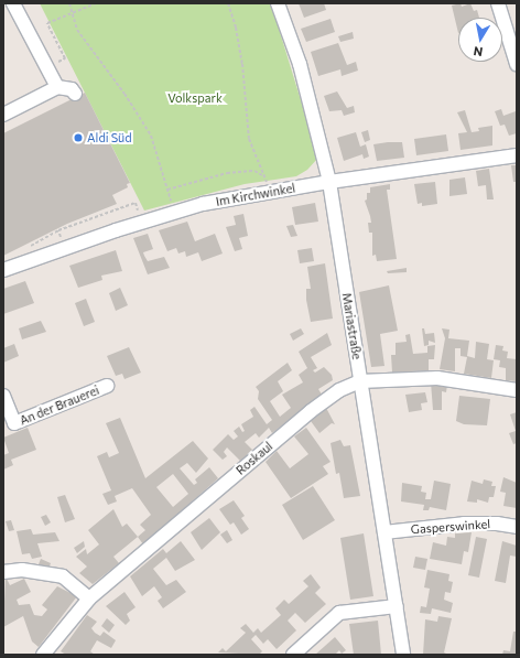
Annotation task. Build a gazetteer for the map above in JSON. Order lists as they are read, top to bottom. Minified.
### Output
{"streets":{"street":["Im Kirchwinkel","Mariastraße","An der Brauerei","Roskaul","Gasperswinkel"]},"crossings":[["Im Kirchwinkel","Mariastraße"],["Mariastraße","Roskaul"],["Mariastraße","Gasperswinkel"]],"parks":["Volkspark"],"places":["Aldi Süd"],"north":"bottom"}
